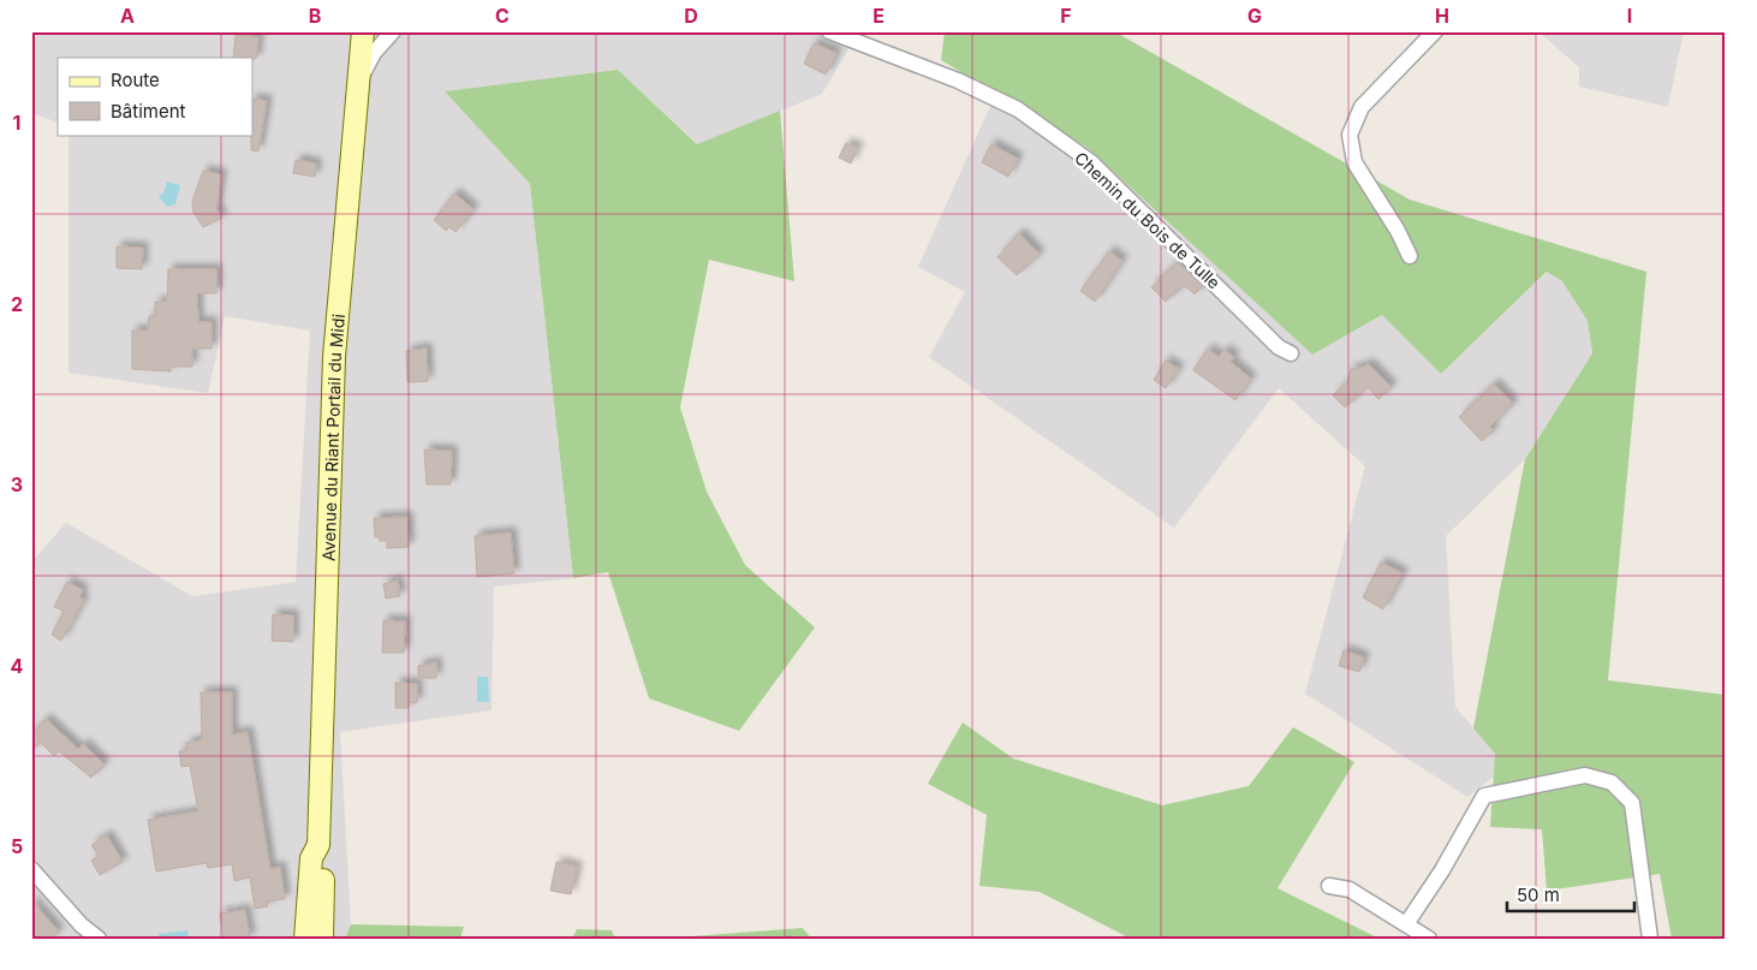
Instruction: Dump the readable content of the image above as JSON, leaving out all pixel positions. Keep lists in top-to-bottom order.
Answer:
{
  "streets": {
    "main road": ["Avenue du Riant Portail du Midi"],
    "street": ["Chemin du Bois de Tulle"]
  },
  "legend": ["Route", "Bâtiment"],
  "scale_bar": "50 m",
  "grid": {
    "columns": [
      "A",
      "B",
      "C",
      "D",
      "E",
      "F",
      "G",
      "H",
      "I"
    ],
    "rows": [
      "1",
      "2",
      "3",
      "4",
      "5"
    ]
  }
}
